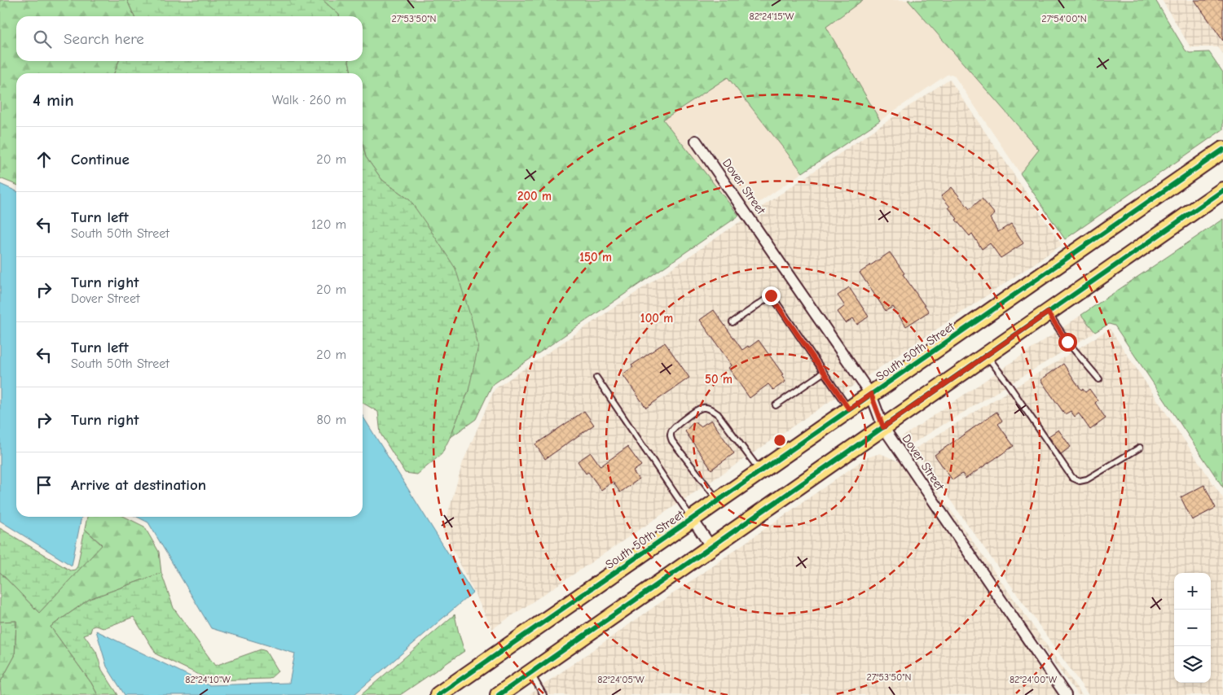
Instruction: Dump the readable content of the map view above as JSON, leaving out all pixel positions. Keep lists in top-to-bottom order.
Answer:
{
  "streets": {
    "main road": ["South 50th Street"],
    "street": ["Dover Street"]
  },
  "crossings": [
    ["Dover Street", "South 50th Street"]
  ],
  "page": {
    "search": "Search here",
    "heading": ["4 min", "Walk · 260 m"],
    "list": [
      ["Continue", "20 m"],
      ["Turn left", "South 50th Street", "120 m"],
      ["Turn right", "Dover Street", "20 m"],
      ["Turn left", "South 50th Street", "20 m"],
      ["Turn right", "80 m"],
      "Arrive at destination"
    ],
    "map_buttons": ["+", "−"]
  },
  "coordinates": [
    "82°24'15\"W",
    "27°53'50\"N",
    "27°54'00\"N",
    "82°24'10\"W",
    "82°24'05\"W",
    "82°24'00\"W"
  ],
  "rings": [
    "200 m",
    "150 m",
    "100 m",
    "50 m"
  ]
}
